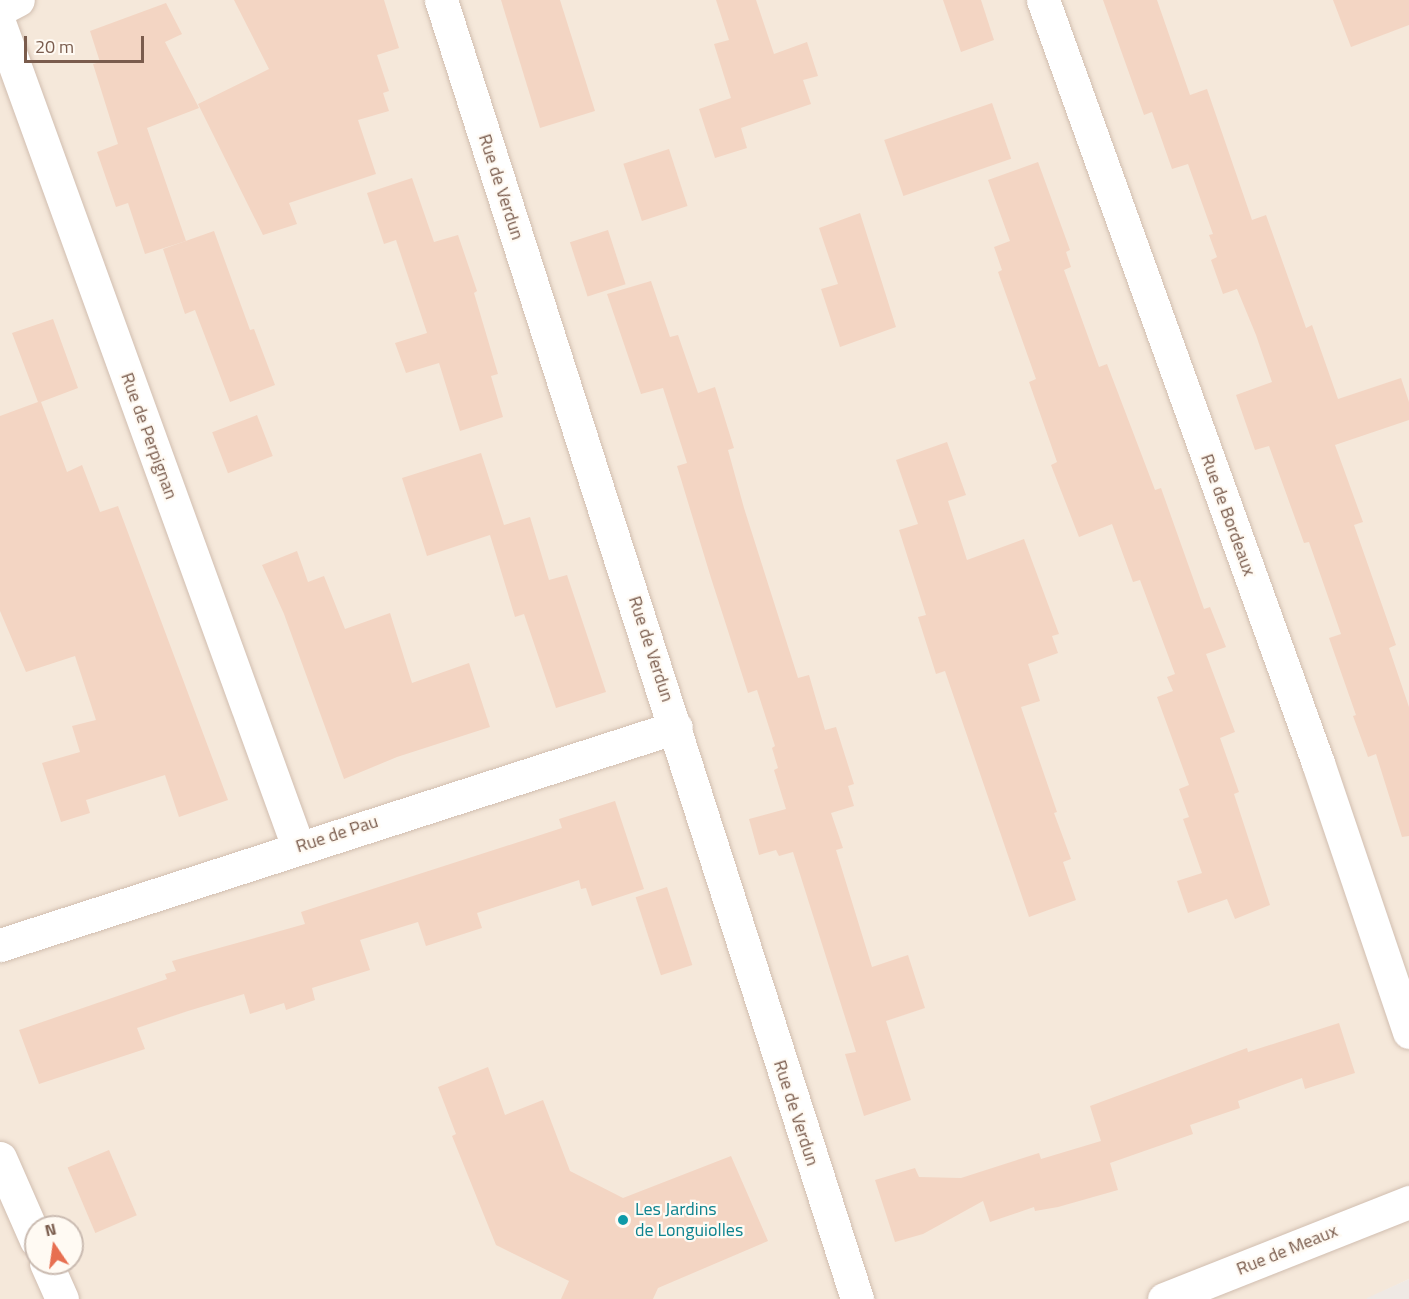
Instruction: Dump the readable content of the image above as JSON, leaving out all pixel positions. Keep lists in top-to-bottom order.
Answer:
{
  "streets": {
    "street": [
      "Rue de Verdun",
      "Rue de Perpignan",
      "Rue de Bordeaux",
      "Rue de Pau",
      "Rue de Meaux"
    ]
  },
  "crossings": [
    ["Rue de Verdun", "Rue de Pau"],
    ["Rue de Perpignan", "Rue de Pau"]
  ],
  "places": ["Les Jardins de Longuiolles"],
  "scale_bar": "20 m",
  "north": "top"
}
